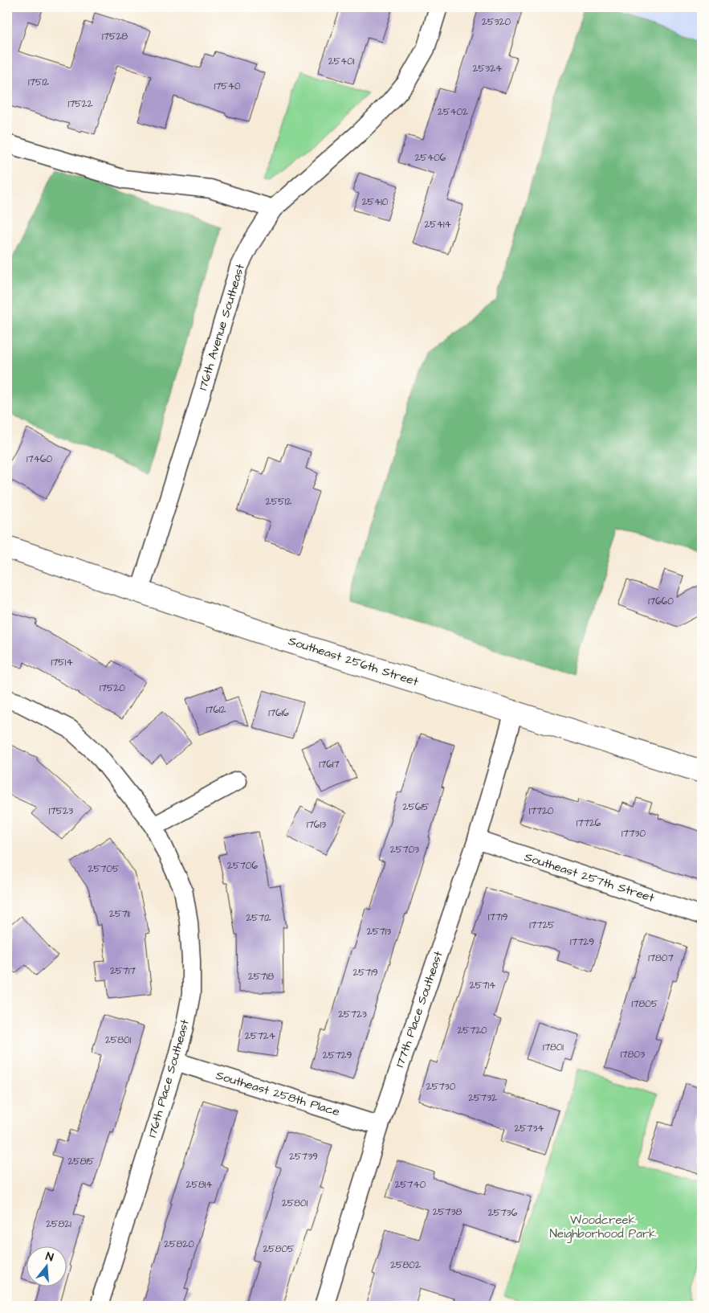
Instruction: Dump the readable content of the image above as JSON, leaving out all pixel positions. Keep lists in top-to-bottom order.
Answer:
{
  "streets": {
    "main road": ["Southeast 256th Street"],
    "street": [
      "176th Avenue Southeast",
      "Southeast 257th Street",
      "177th Place Southeast",
      "176th Place Southeast",
      "Southeast 258th Place"
    ]
  },
  "crossings": [
    ["176th Avenue Southeast", "Southeast 256th Street"],
    ["Southeast 256th Street", "177th Place Southeast"],
    ["Southeast 257th Street", "177th Place Southeast"],
    ["177th Place Southeast", "Southeast 258th Place"],
    ["176th Place Southeast", "Southeast 258th Place"]
  ],
  "parks": ["Woodcreek Neighborhood Park"],
  "house_numbers": [
    "25320",
    "17528",
    "25401",
    "25324",
    "17512",
    "17540",
    "17522",
    "25402",
    "25406",
    "25410",
    "25414",
    "17460",
    "25512",
    "17660",
    "17514",
    "17520",
    "17612",
    "17616",
    "17617",
    "25615",
    "17523",
    "17720",
    "17726",
    "17613",
    "17730",
    "25703",
    "25706",
    "25705",
    "25711",
    "17719",
    "25712",
    "17725",
    "25713",
    "17729",
    "17807",
    "25717",
    "25719",
    "25718",
    "25714",
    "17805",
    "25723",
    "25720",
    "25724",
    "25801",
    "17801",
    "17803",
    "25729",
    "25730",
    "25732",
    "25734",
    "25739",
    "25815",
    "25814",
    "25740",
    "25801",
    "25738",
    "25736",
    "25821",
    "25820",
    "25805",
    "25802"
  ],
  "north": "top"
}
